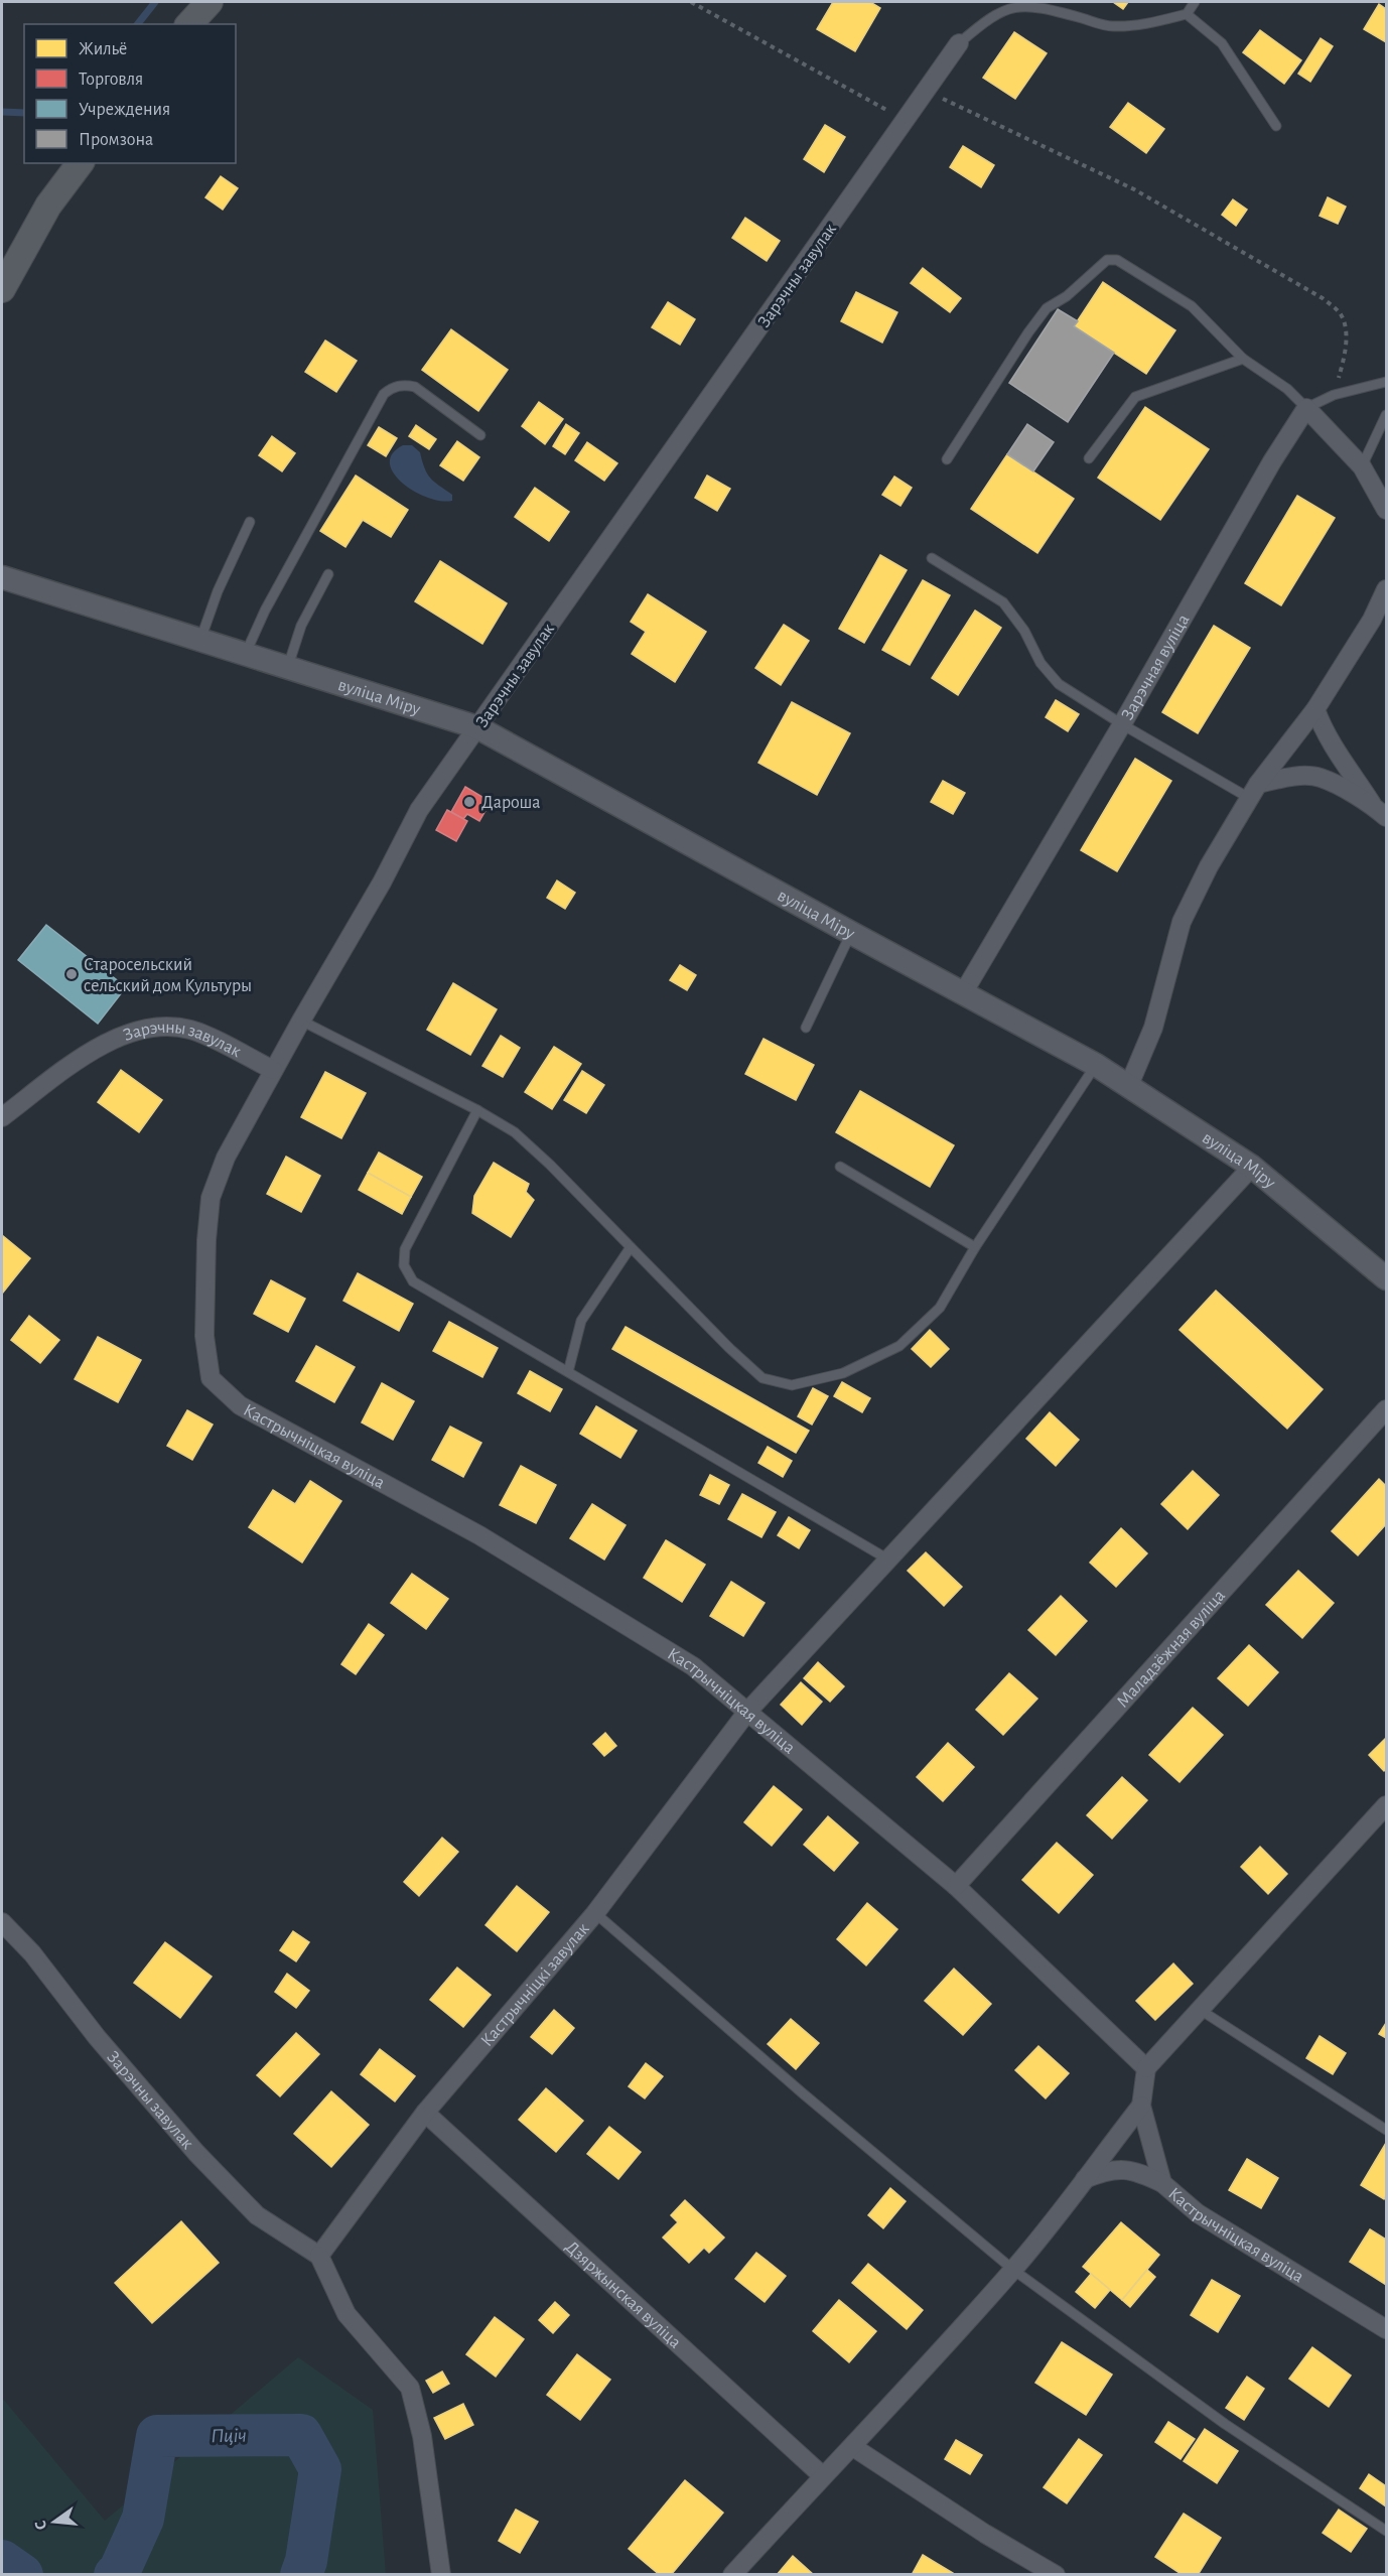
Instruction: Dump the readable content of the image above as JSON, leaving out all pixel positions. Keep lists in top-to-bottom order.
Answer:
{
  "streets": {
    "street": [
      "Зарэчны завулак",
      "Зарэчная вуліца",
      "вуліца Міру",
      "Кастрычніцкая вуліца",
      "Маладзёжная вуліца",
      "Кастрычніцкі завулак",
      "Дзяржынская вуліца"
    ]
  },
  "crossings": [
    ["Зарэчны завулак", "вуліца Міру"],
    ["Зарэчны завулак", "Кастрычніцкая вуліца"],
    ["Зарэчны завулак", "Кастрычніцкі завулак"],
    ["Зарэчная вуліца", "вуліца Міру"],
    ["вуліца Міру", "Кастрычніцкі завулак"],
    ["Кастрычніцкая вуліца", "Маладзёжная вуліца"],
    ["Кастрычніцкая вуліца", "Кастрычніцкі завулак"],
    ["Кастрычніцкі завулак", "Дзяржынская вуліца"]
  ],
  "water": ["Пціч"],
  "places": ["Дароша", "Старосельский сельский дом Культуры"],
  "legend": [
    "Жильё",
    "Торговля",
    "Учреждения",
    "Промзона"
  ],
  "north": "left"
}
